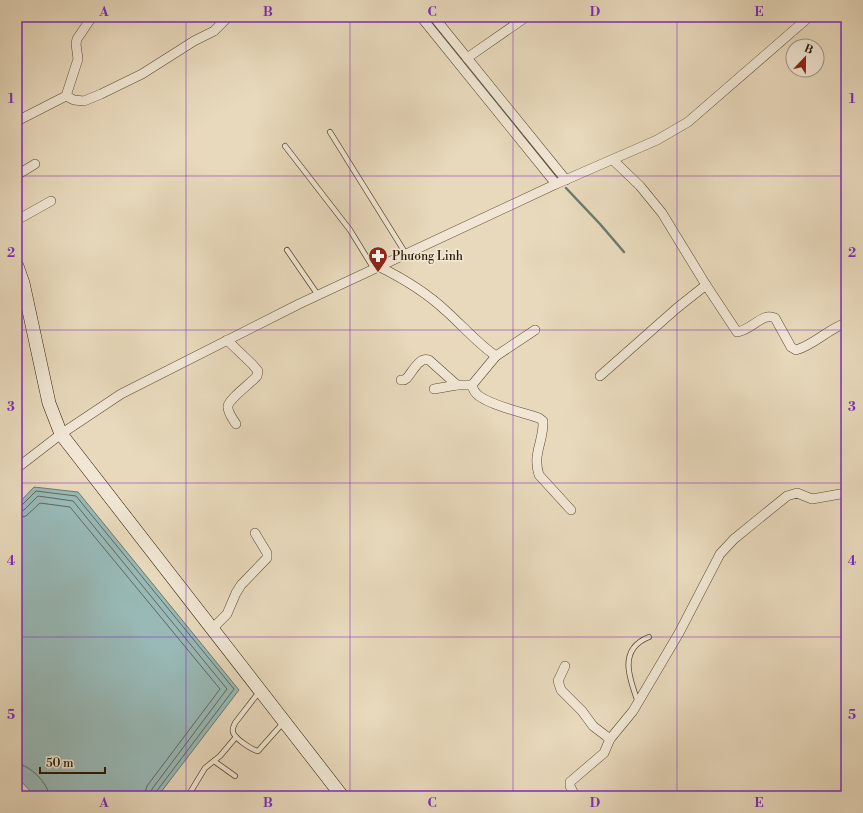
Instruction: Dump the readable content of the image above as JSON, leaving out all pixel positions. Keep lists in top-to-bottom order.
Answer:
{
  "places": {
    "pharmacy": ["Phương Linh"]
  },
  "scale_bar": "50 m",
  "north": "top",
  "grid": {
    "columns": [
      "A",
      "B",
      "C",
      "D",
      "E"
    ],
    "rows": [
      "1",
      "2",
      "3",
      "4",
      "5"
    ]
  }
}
